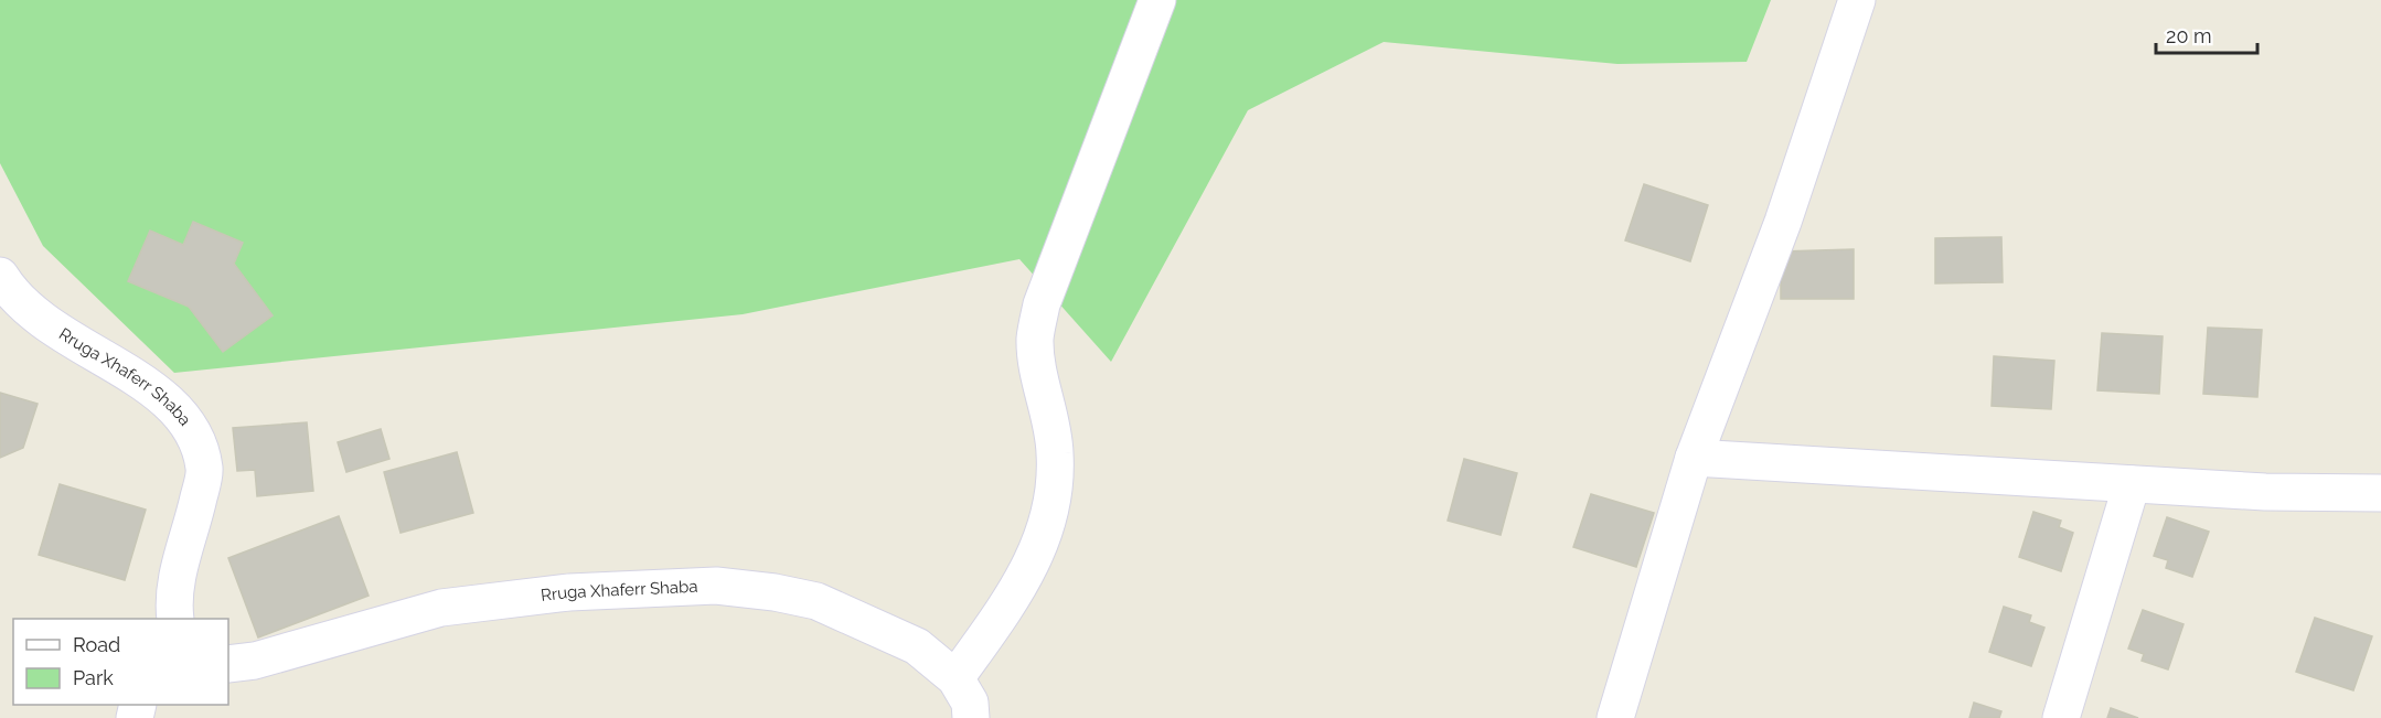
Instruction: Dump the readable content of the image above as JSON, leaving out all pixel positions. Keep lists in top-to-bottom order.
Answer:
{
  "streets": {
    "street": ["Rruga Xhaferr Shaba"]
  },
  "legend": ["Road", "Park"],
  "scale_bar": "20 m"
}
